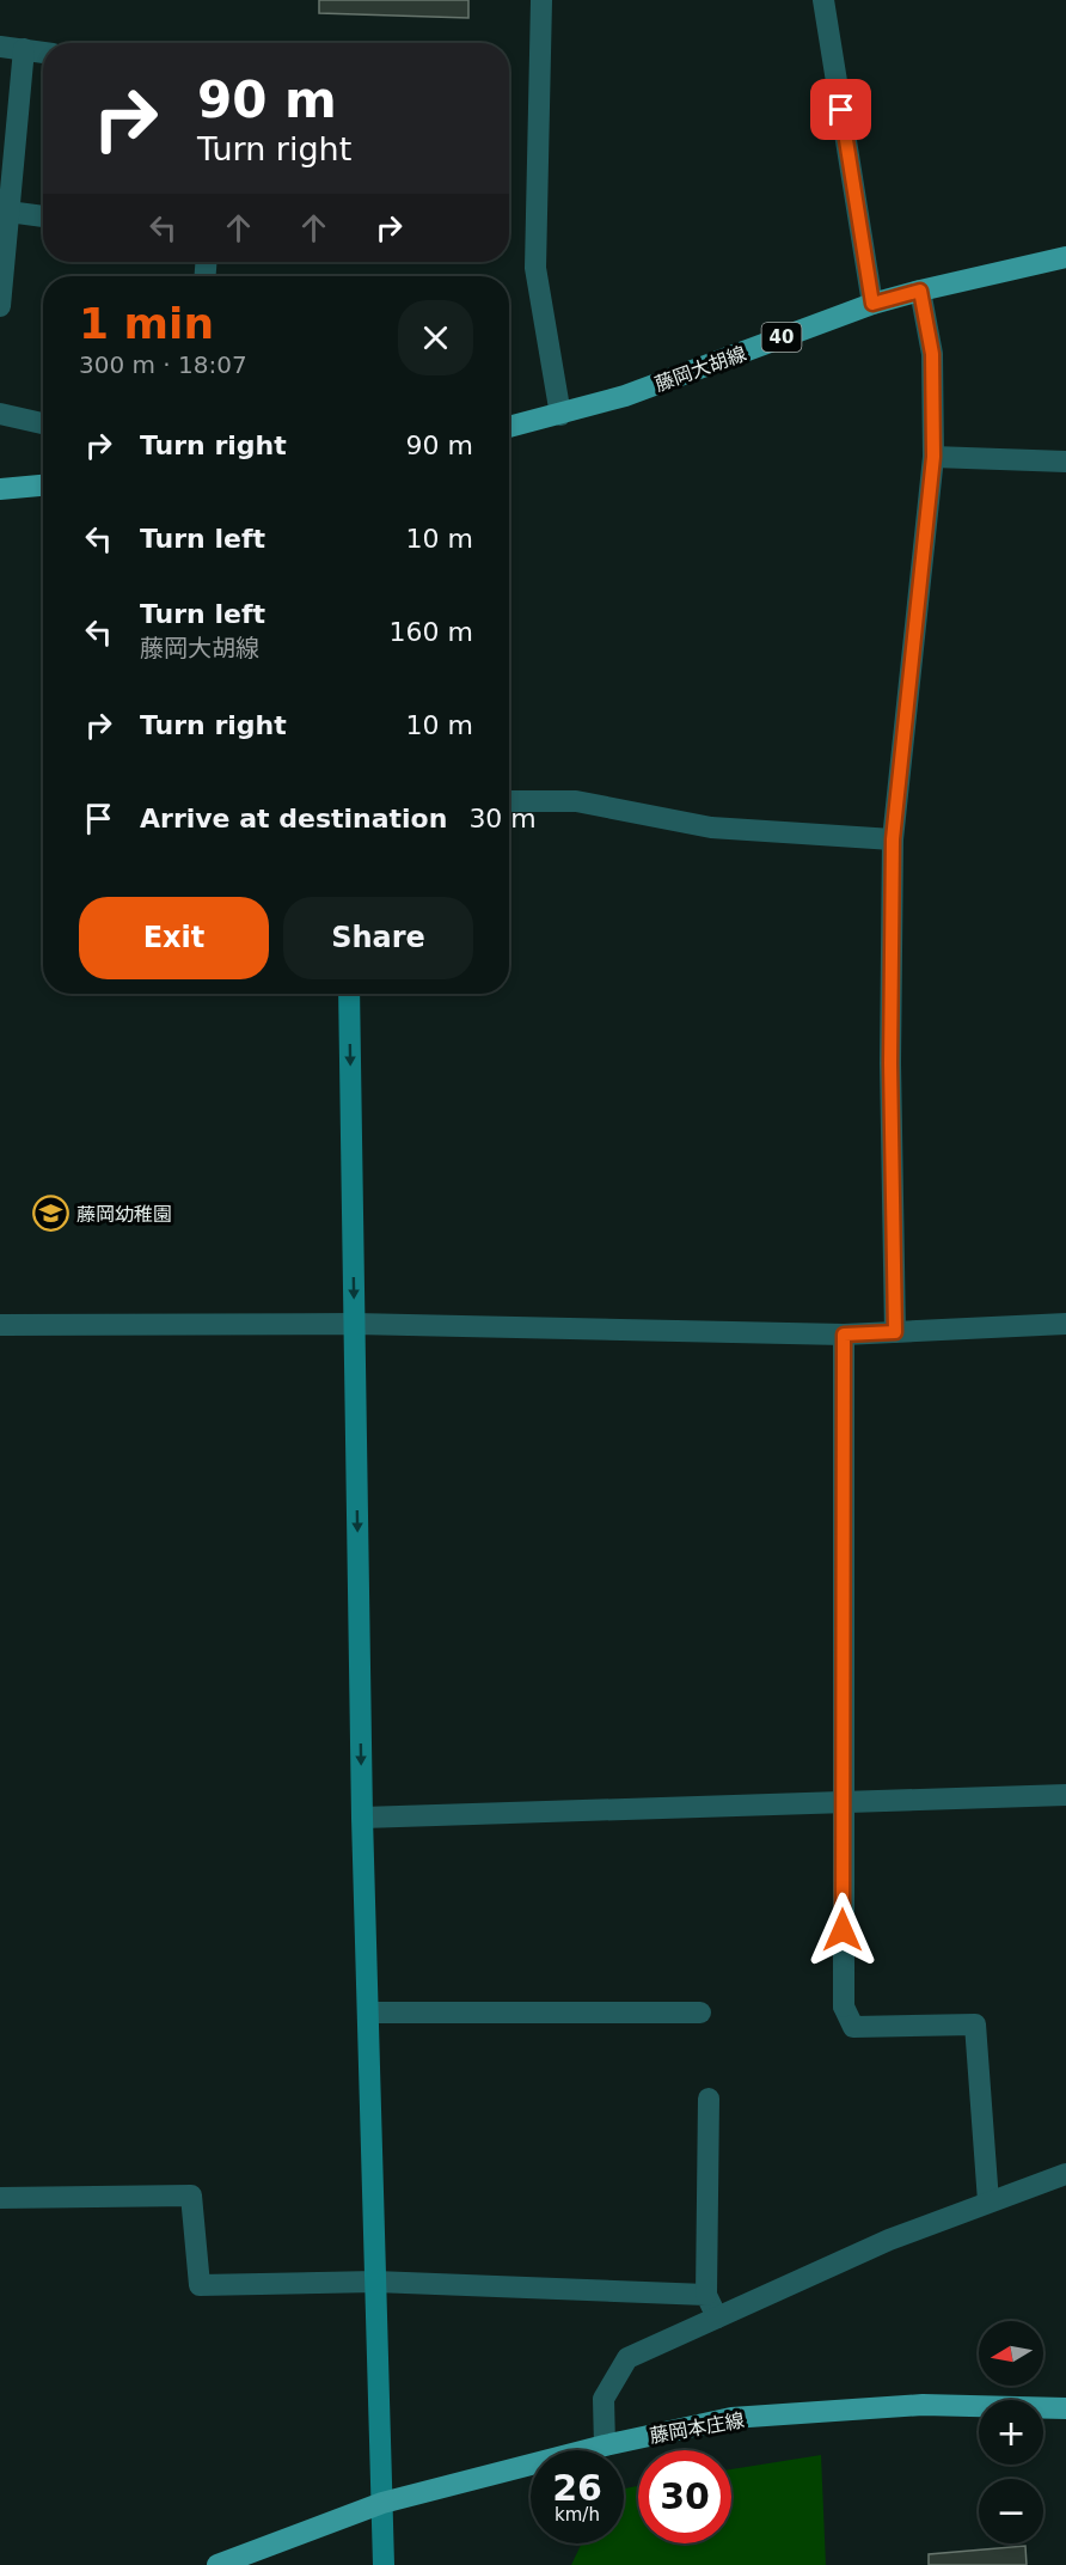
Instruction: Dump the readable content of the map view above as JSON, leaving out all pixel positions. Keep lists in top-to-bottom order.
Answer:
{
  "streets": {
    "main road": ["40", "藤岡大胡線", "藤岡本庄線"]
  },
  "places": {
    "school or university": ["藤岡幼稚園"]
  },
  "north": "left",
  "page": {
    "turn": ["90 m", "Turn right"],
    "heading": ["1 min", "300 m · 18:07"],
    "list": [
      {
        "name": "Turn right",
        "value": "90 m"
      },
      {
        "name": "Turn left",
        "value": "10 m"
      },
      {
        "name": "Turn left",
        "note": "藤岡大胡線",
        "value": "160 m"
      },
      {
        "name": "Turn right",
        "value": "10 m"
      },
      {
        "name": "Arrive at destination",
        "value": "30 m"
      }
    ],
    "buttons": ["Exit", "Share"],
    "map_buttons": ["+", "−"],
    "speed": "26 km/h",
    "limit": "30"
  }
}
